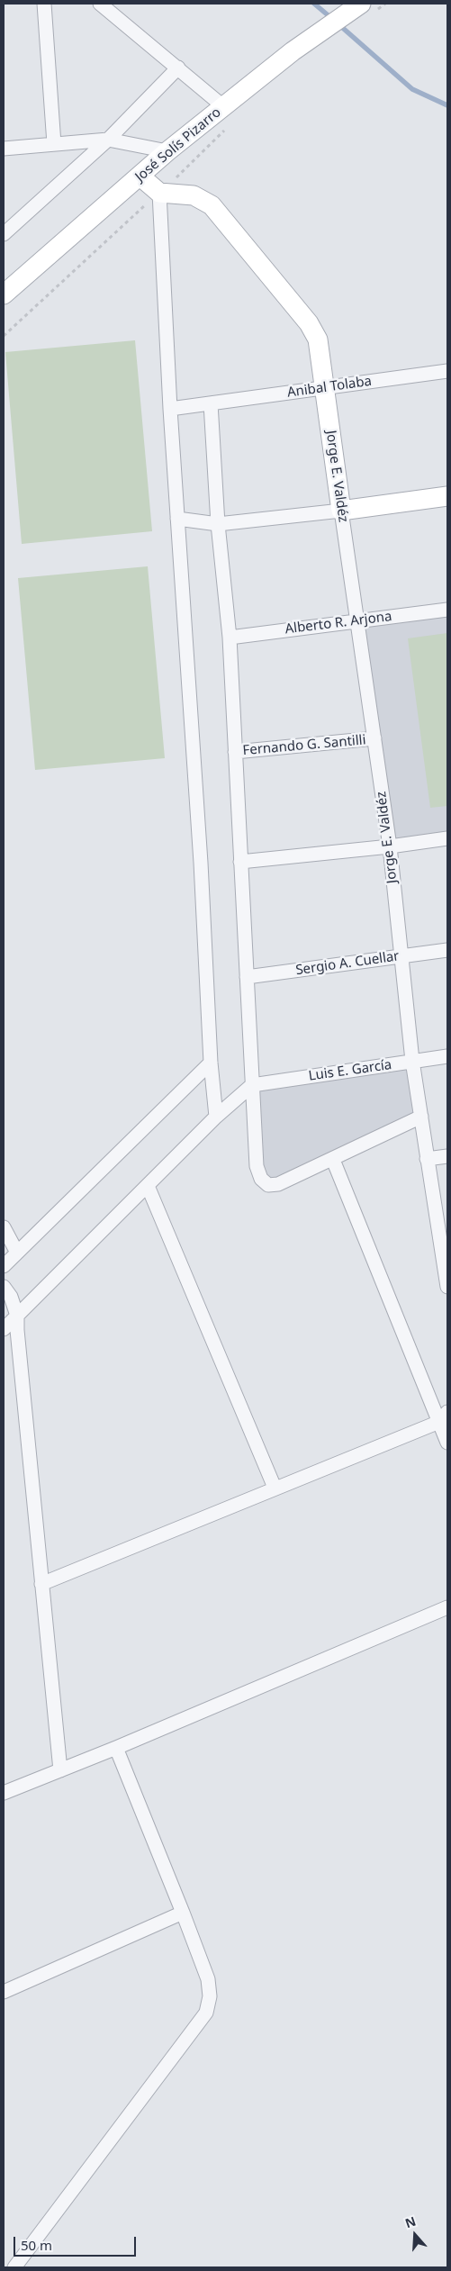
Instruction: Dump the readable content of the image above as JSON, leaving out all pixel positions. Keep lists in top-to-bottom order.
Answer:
{
  "streets": {
    "street": [
      "José Solís Pizarro",
      "Anibal Tolaba",
      "Jorge E. Valdéz",
      "Alberto R. Arjona",
      "Fernando G. Santilli",
      "Sergio A. Cuellar",
      "Luis E. García"
    ]
  },
  "crossings": [
    ["Anibal Tolaba", "Jorge E. Valdéz"],
    ["Jorge E. Valdéz", "Alberto R. Arjona"],
    ["Jorge E. Valdéz", "Fernando G. Santilli"],
    ["Jorge E. Valdéz", "Sergio A. Cuellar"],
    ["Jorge E. Valdéz", "Luis E. García"]
  ],
  "scale_bar": "50 m",
  "north": "top"
}
